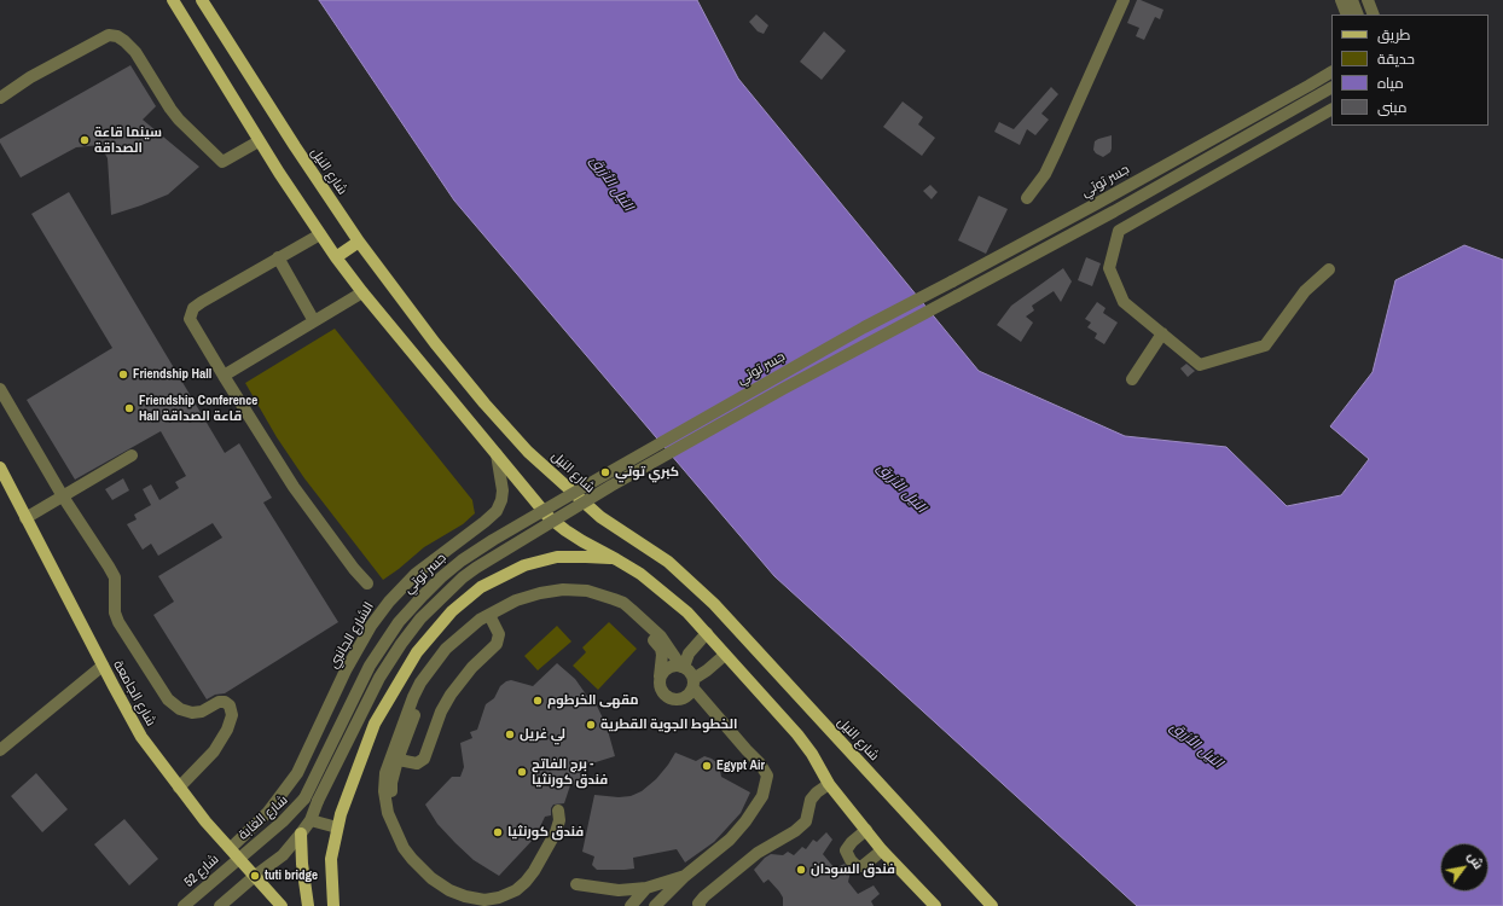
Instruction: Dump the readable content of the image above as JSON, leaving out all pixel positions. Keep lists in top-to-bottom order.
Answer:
{
  "streets": {
    "main road": ["شارع النيل", "شارع الجامعة"],
    "street": [
      "جسر توتي",
      "الشارع الجانبي",
      "شارع الغابة",
      "شارع 52"
    ]
  },
  "crossings": [
    ["جسر توتي", "شارع الغابة"],
    ["الشارع الجانبي", "شارع الجامعة"],
    ["الشارع الجانبي", "شارع الغابة"],
    ["الشارع الجانبي", "شارع 52"],
    ["شارع الجامعة", "شارع الغابة"],
    ["شارع الجامعة", "شارع 52"],
    ["شارع الغابة", "شارع 52"]
  ],
  "water": ["النيل الأزرق"],
  "places": [
    "سينما قاعة الصداقة",
    "Friendship Hall",
    "Friendship Conference Hall قاعة الصداقة",
    "كبري توتي",
    "مقهى الخرطوم",
    "الخطوط الجوية القطرية",
    "لي غريل",
    "Egypt Air",
    "برج الفاتح - فندق كورنثيا",
    "فندق كورنثيا",
    "فندق السودان",
    "tuti bridge"
  ],
  "legend": [
    "طريق",
    "حديقة",
    "مياه",
    "مبنى"
  ],
  "north": "top right"
}
